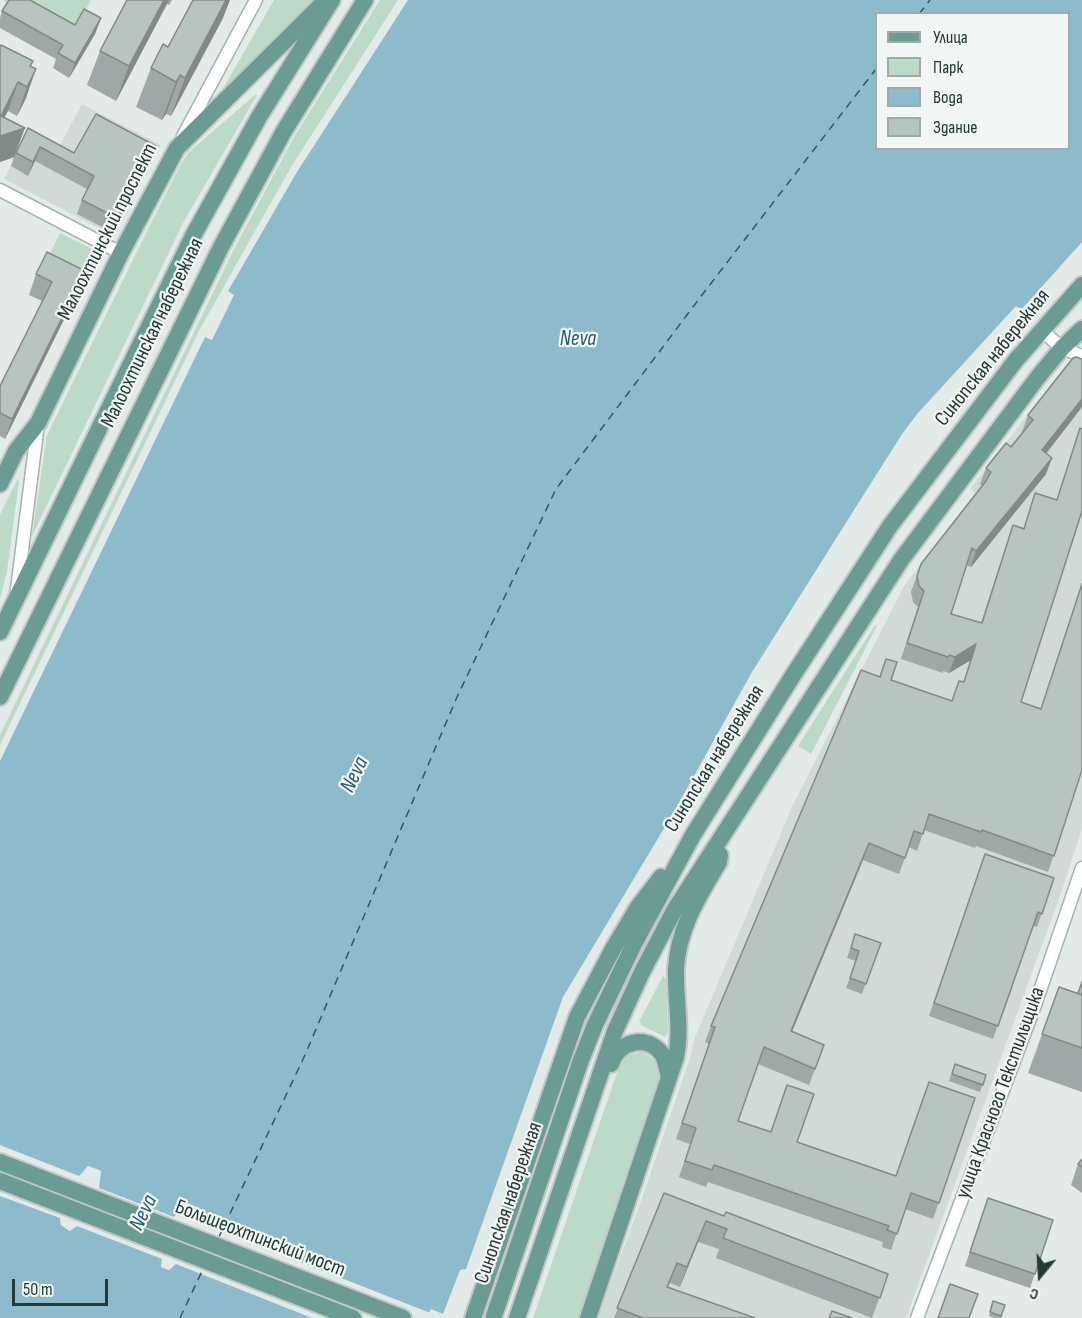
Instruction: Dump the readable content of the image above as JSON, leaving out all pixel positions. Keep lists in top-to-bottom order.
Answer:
{
  "streets": {
    "main road": [
      "Малоохтинский проспект",
      "Малоохтинская набережная",
      "Синопская набережная",
      "Большеохтинский мост"
    ],
    "street": ["улица Красного Текстильщика"]
  },
  "water": ["Neva"],
  "legend": [
    "Улица",
    "Парк",
    "Вода",
    "Здание"
  ],
  "scale_bar": "50 m",
  "north": "bottom"
}
